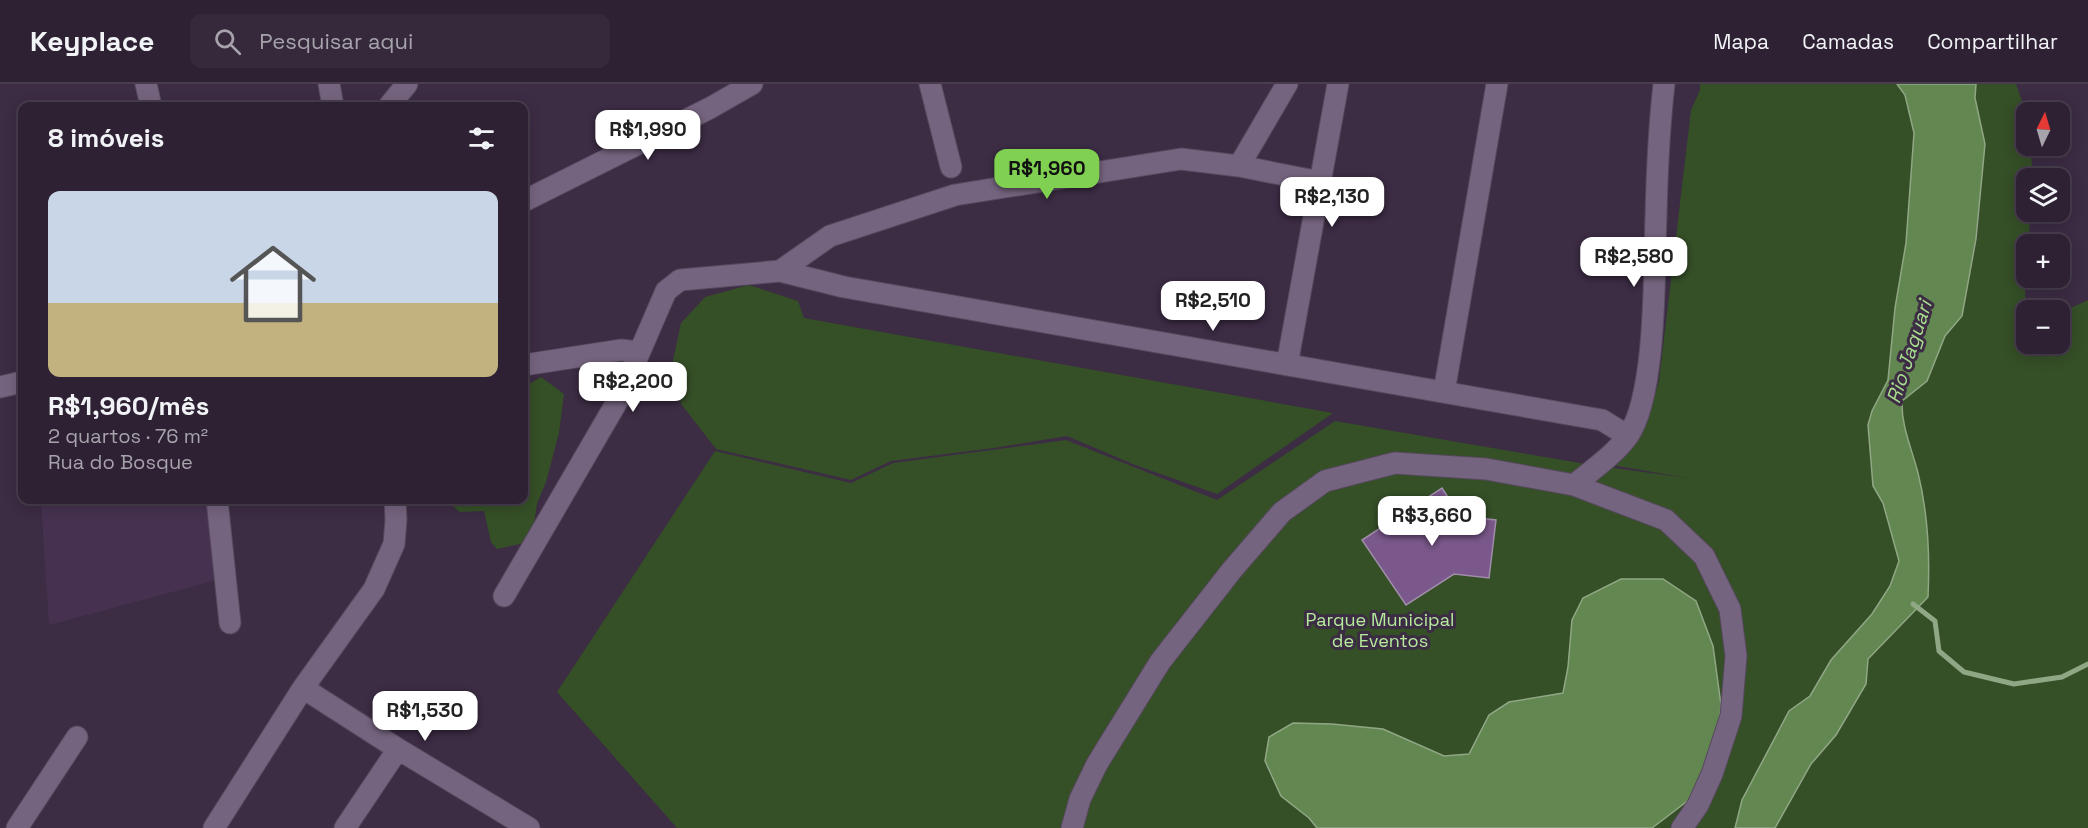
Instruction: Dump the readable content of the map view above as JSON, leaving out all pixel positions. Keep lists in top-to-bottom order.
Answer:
{
  "water": ["Rio Jaguari"],
  "parks": ["Parque Municipal de Eventos"],
  "north": "top",
  "page": {
    "header": "Keyplace",
    "search": "Pesquisar aqui",
    "nav": ["Mapa", "Camadas", "Compartilhar"],
    "map_buttons": ["+", "−"],
    "heading": "8 imóveis",
    "price": [
      "R$1,990",
      "R$1,960",
      "R$2,130",
      "R$2,580",
      "R$2,510",
      "R$2,200",
      "R$3,660",
      "R$1,530"
    ],
    "list": [
      {
        "name": "R$1,960/mês",
        "note": "2 quartos · 76 m² · Rua do Bosque"
      }
    ]
  }
}
